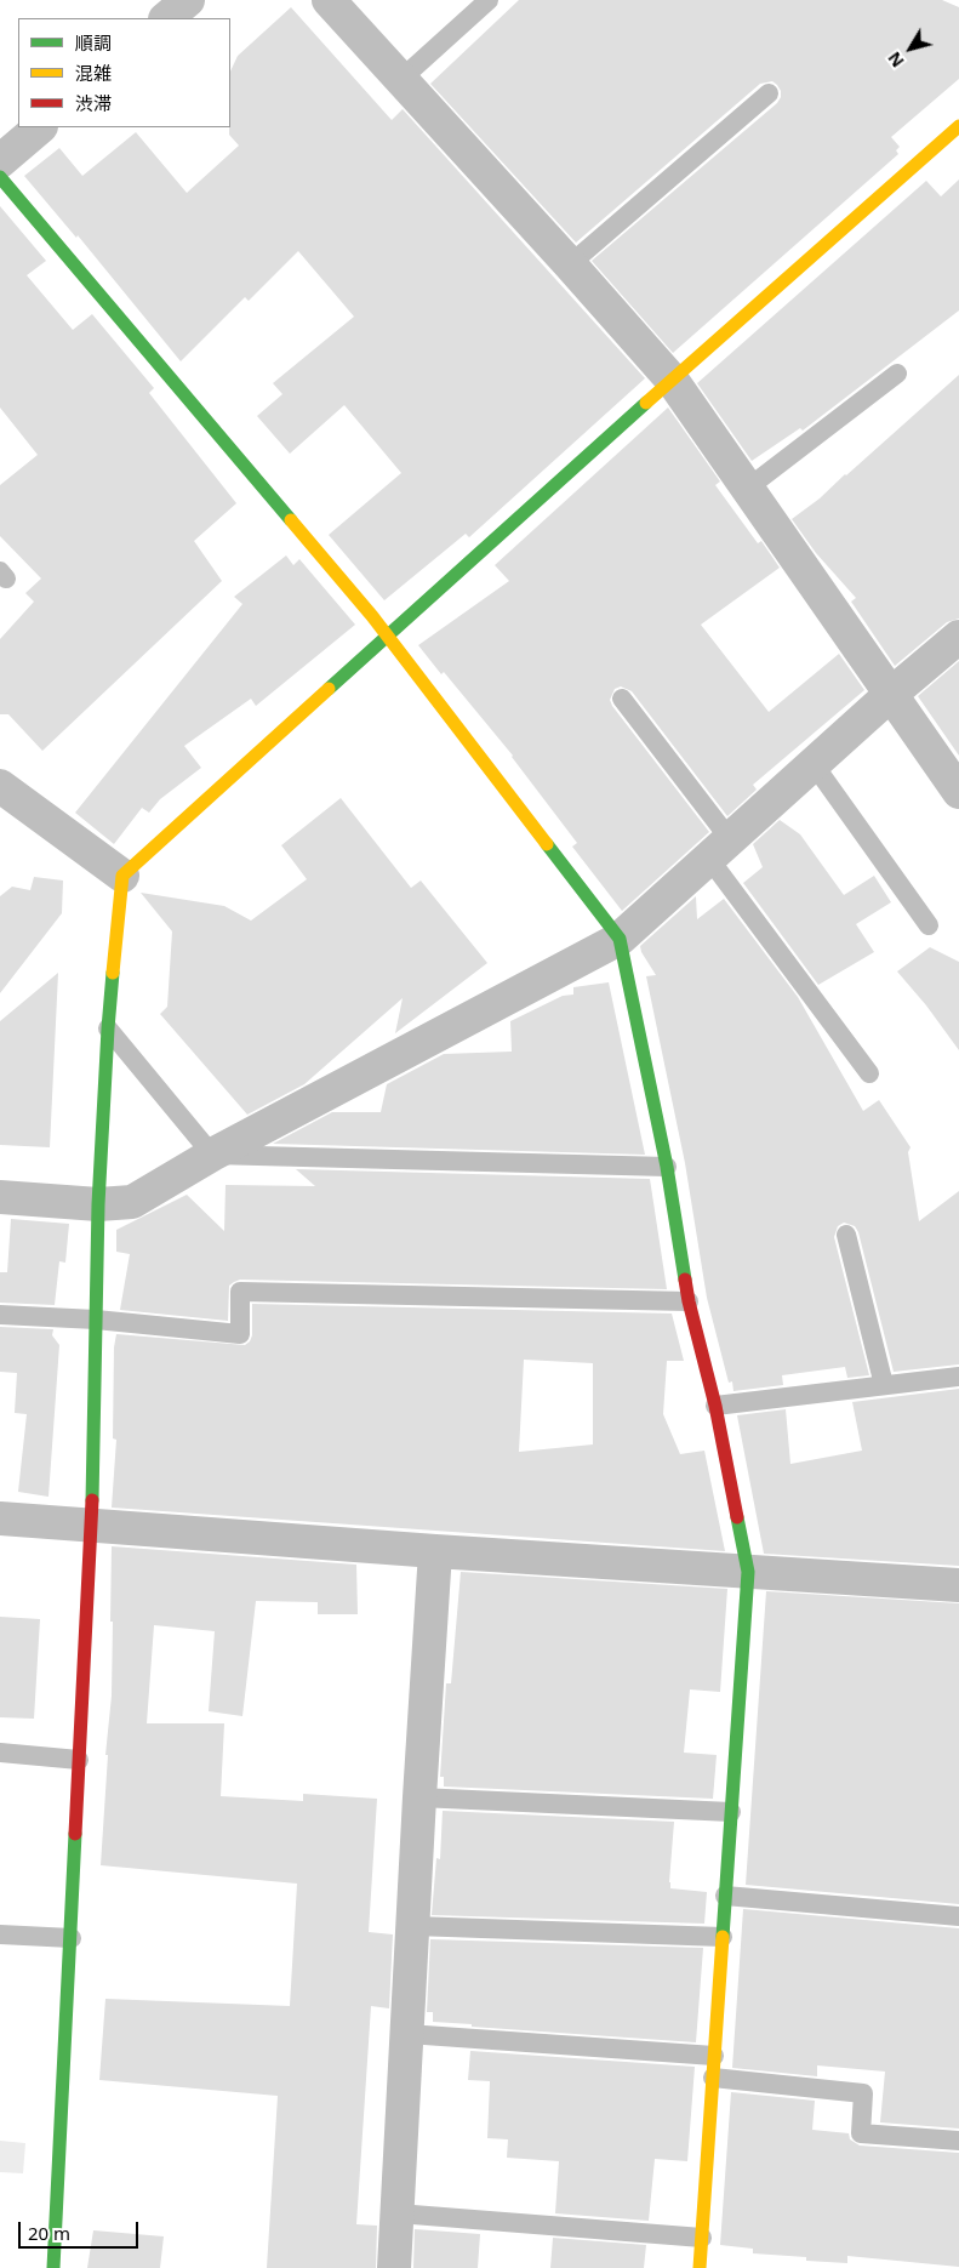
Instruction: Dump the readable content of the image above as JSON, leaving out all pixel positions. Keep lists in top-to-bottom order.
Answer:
{
  "legend": ["順調", "混雑", "渋滞"],
  "scale_bar": "20 m",
  "north": "bottom left"
}
